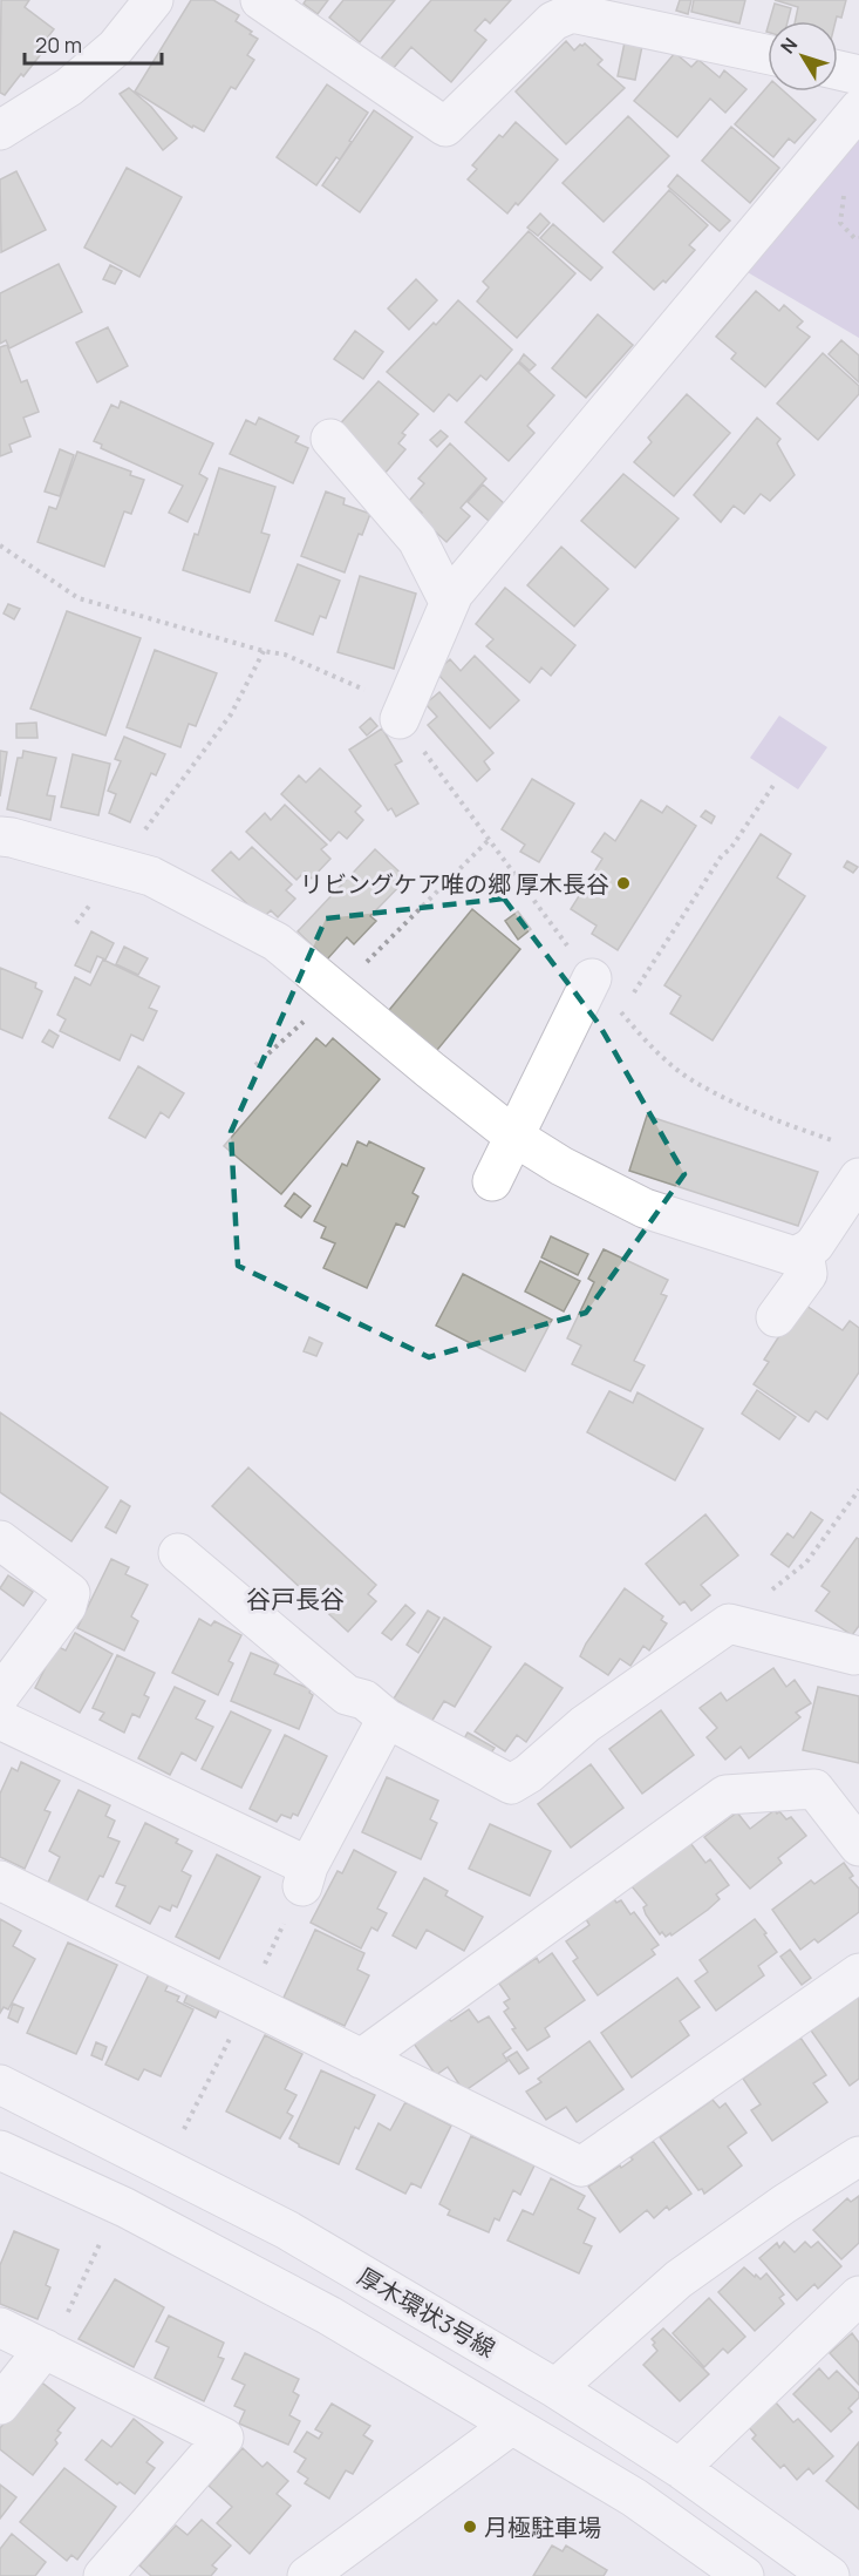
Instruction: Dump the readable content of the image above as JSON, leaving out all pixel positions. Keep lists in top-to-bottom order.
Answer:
{
  "streets": {
    "street": ["厚木環状3号線"]
  },
  "districts": ["谷戸長谷"],
  "places": ["リビングケア唯の郷 厚木長谷", "月極駐車場"],
  "scale_bar": "20 m",
  "north": "top left"
}
